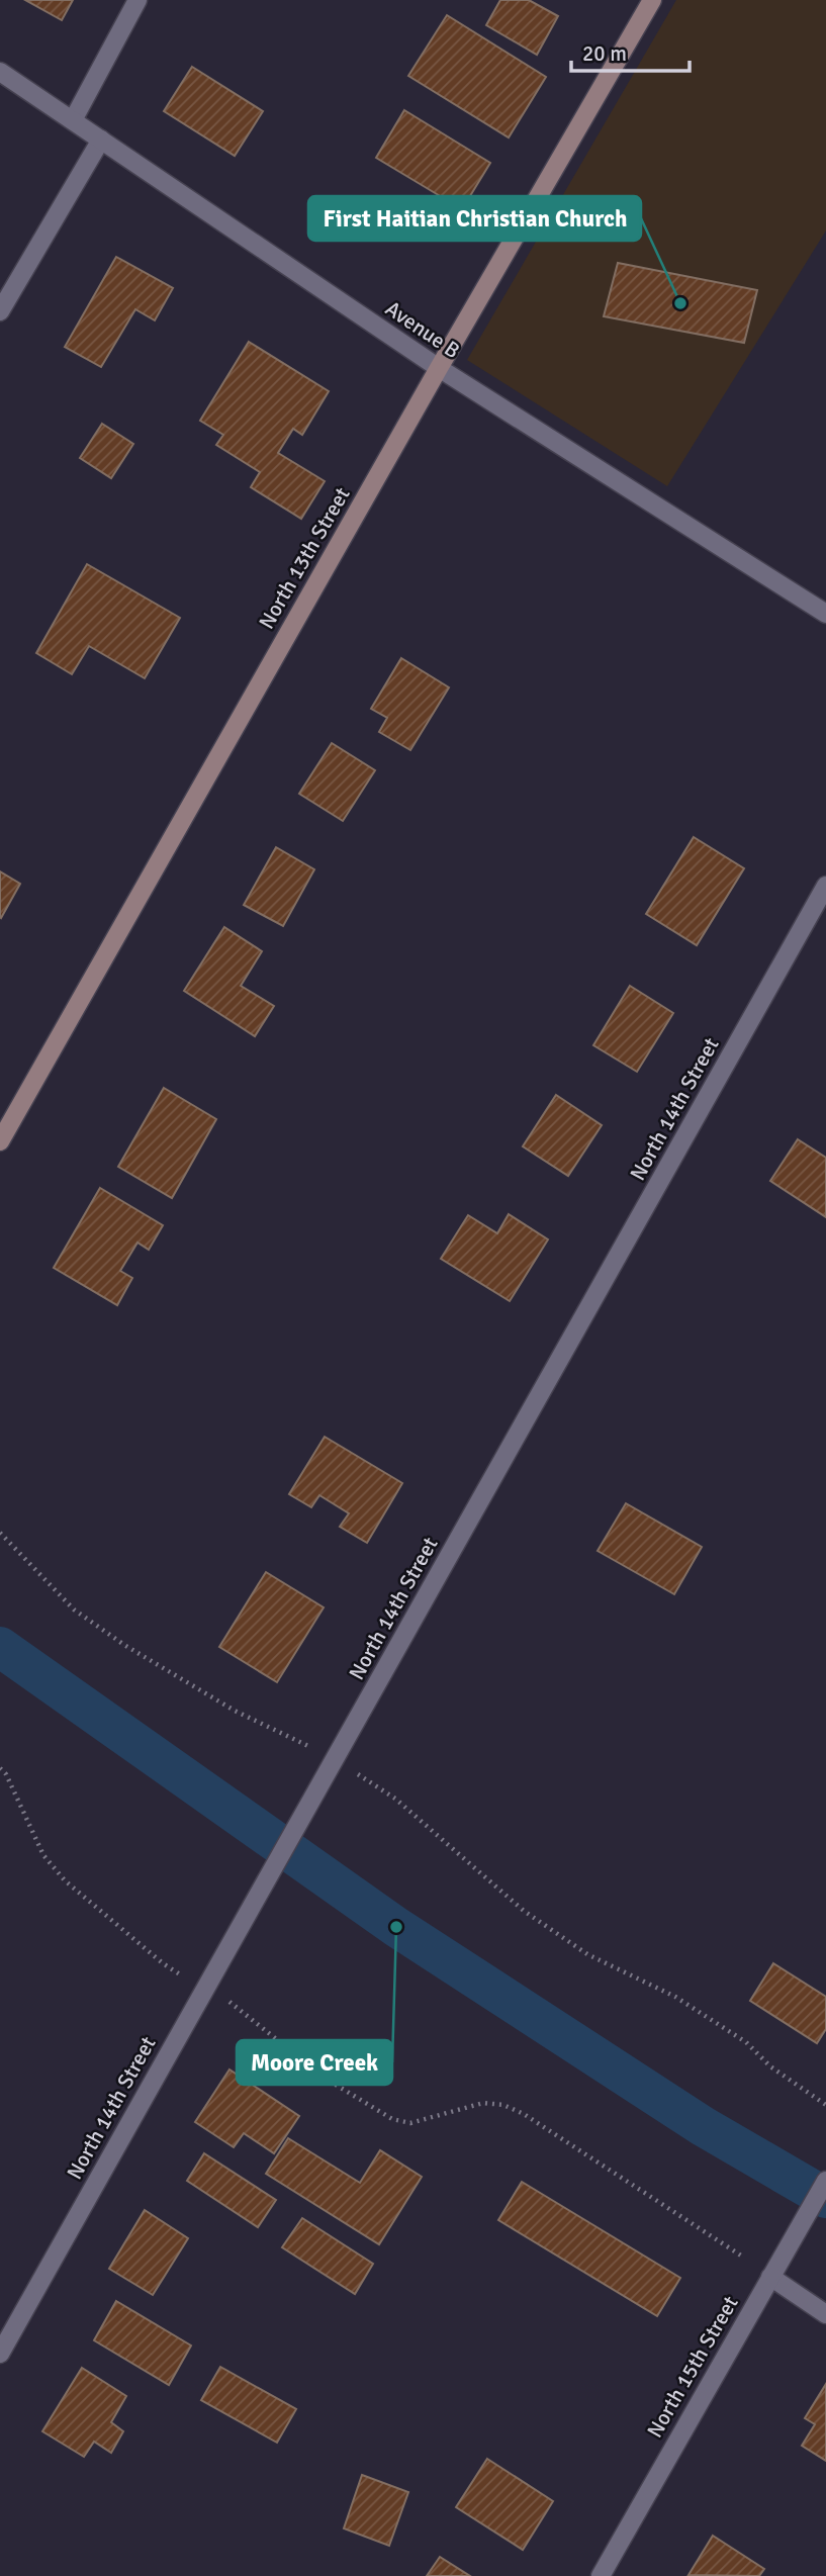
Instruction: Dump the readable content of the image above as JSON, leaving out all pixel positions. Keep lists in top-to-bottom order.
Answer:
{
  "streets": {
    "street": [
      "Avenue B",
      "North 13th Street",
      "North 14th Street",
      "North 15th Street"
    ]
  },
  "crossings": [
    ["Avenue B", "North 13th Street"]
  ],
  "places": ["First Haitian Christian Church", "Moore Creek"],
  "scale_bar": "20 m"
}
